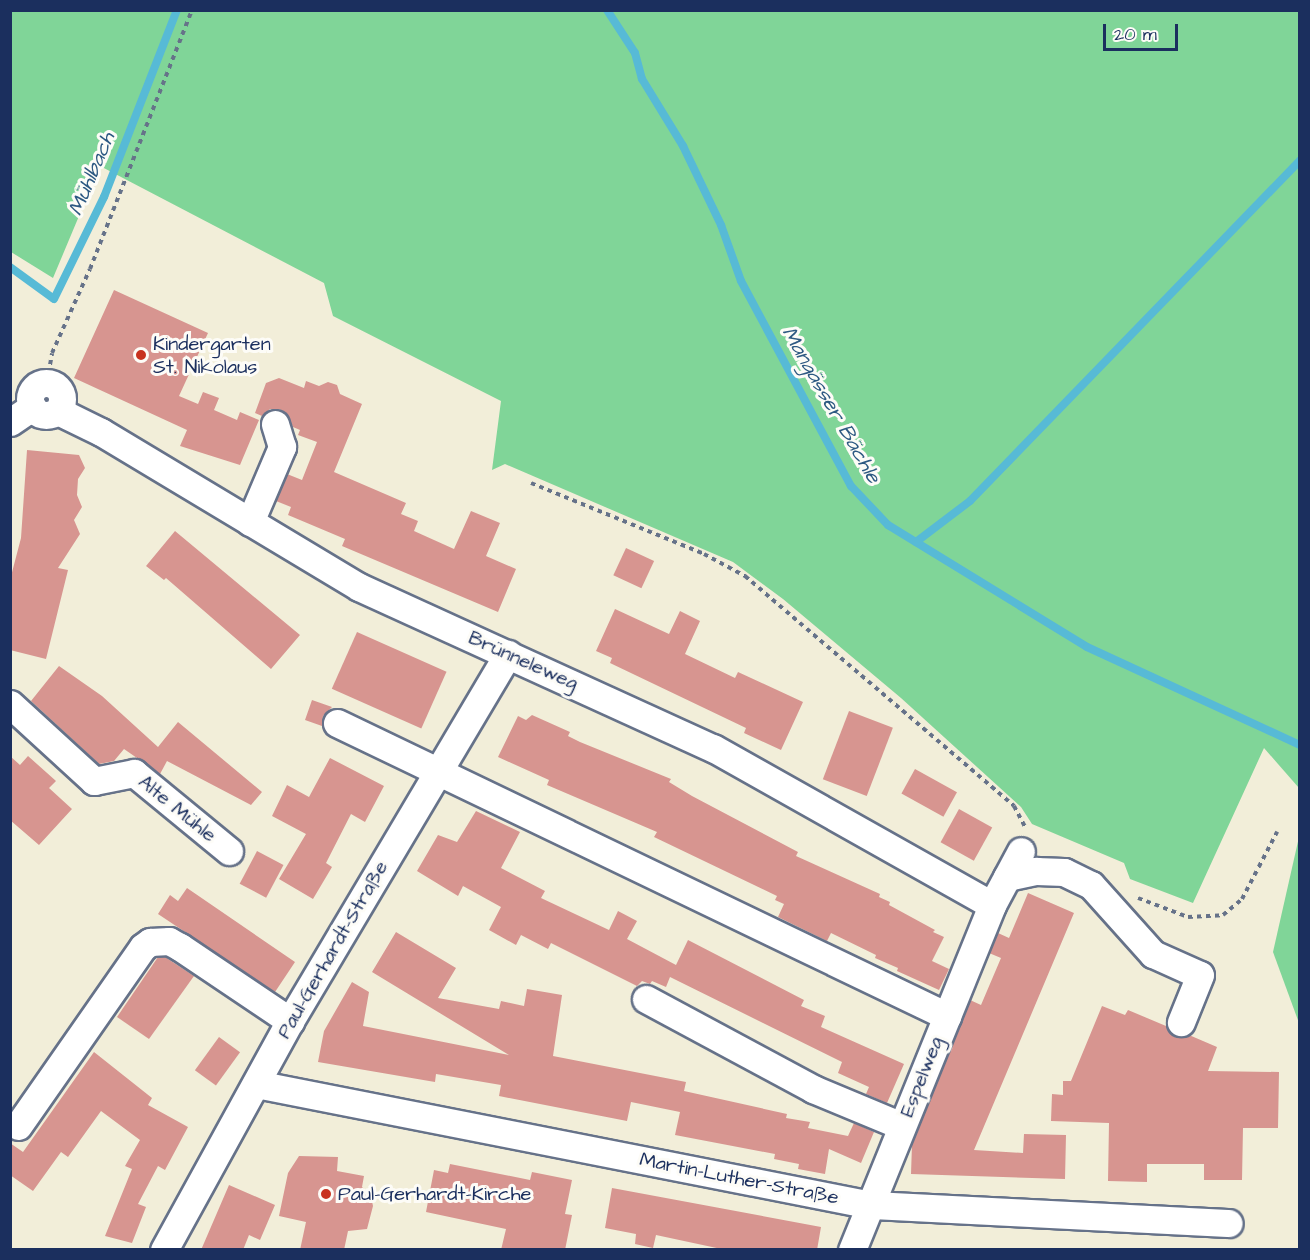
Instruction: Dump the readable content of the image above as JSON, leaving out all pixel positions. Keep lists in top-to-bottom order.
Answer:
{
  "streets": {
    "street": [
      "Brünneleweg",
      "Alte Mühle",
      "Paul-Gerhardt-Straße",
      "Espelweg",
      "Martin-Luther-Straße"
    ]
  },
  "crossings": [
    ["Brünneleweg", "Paul-Gerhardt-Straße"],
    ["Brünneleweg", "Espelweg"],
    ["Paul-Gerhardt-Straße", "Martin-Luther-Straße"],
    ["Espelweg", "Martin-Luther-Straße"]
  ],
  "water": ["Mühlbach", "Mangässer Bächle"],
  "places": ["Kindergarten St. Nikolaus", "Paul-Gerhardt-Kirche"],
  "scale_bar": "20 m"
}
